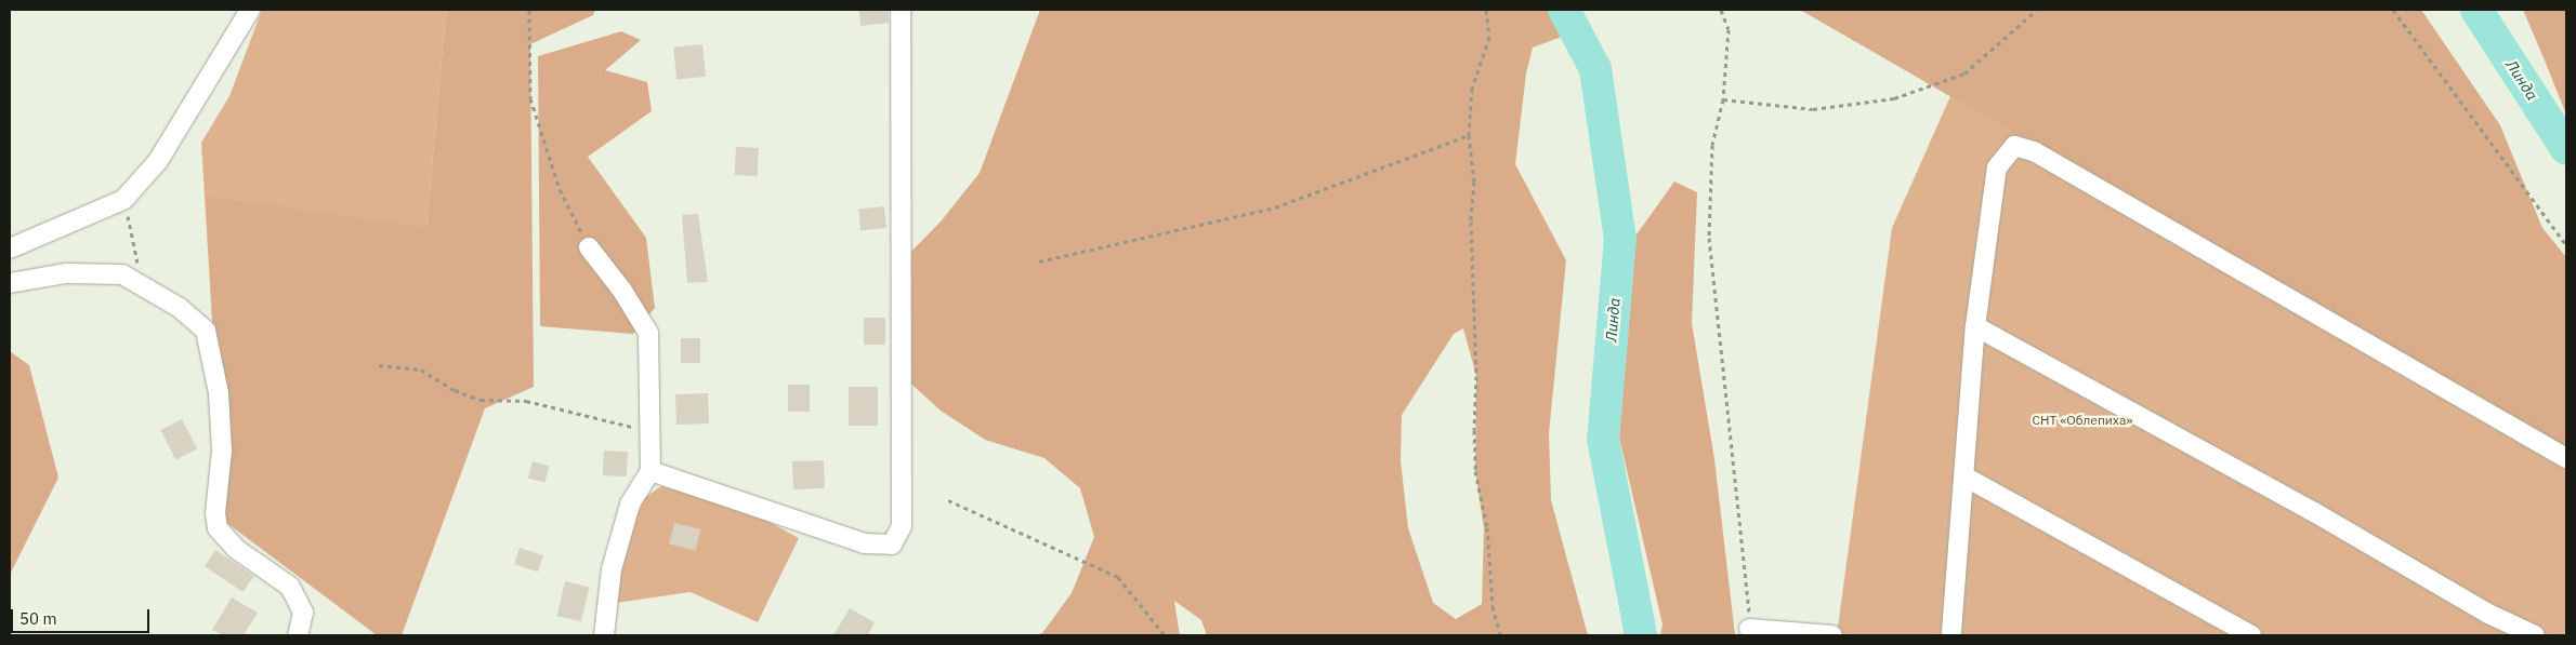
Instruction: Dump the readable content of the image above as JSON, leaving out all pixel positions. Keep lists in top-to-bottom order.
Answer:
{
  "water": ["Линда"],
  "parks": ["СНТ «Облепиха»"],
  "scale_bar": "50 m"
}
